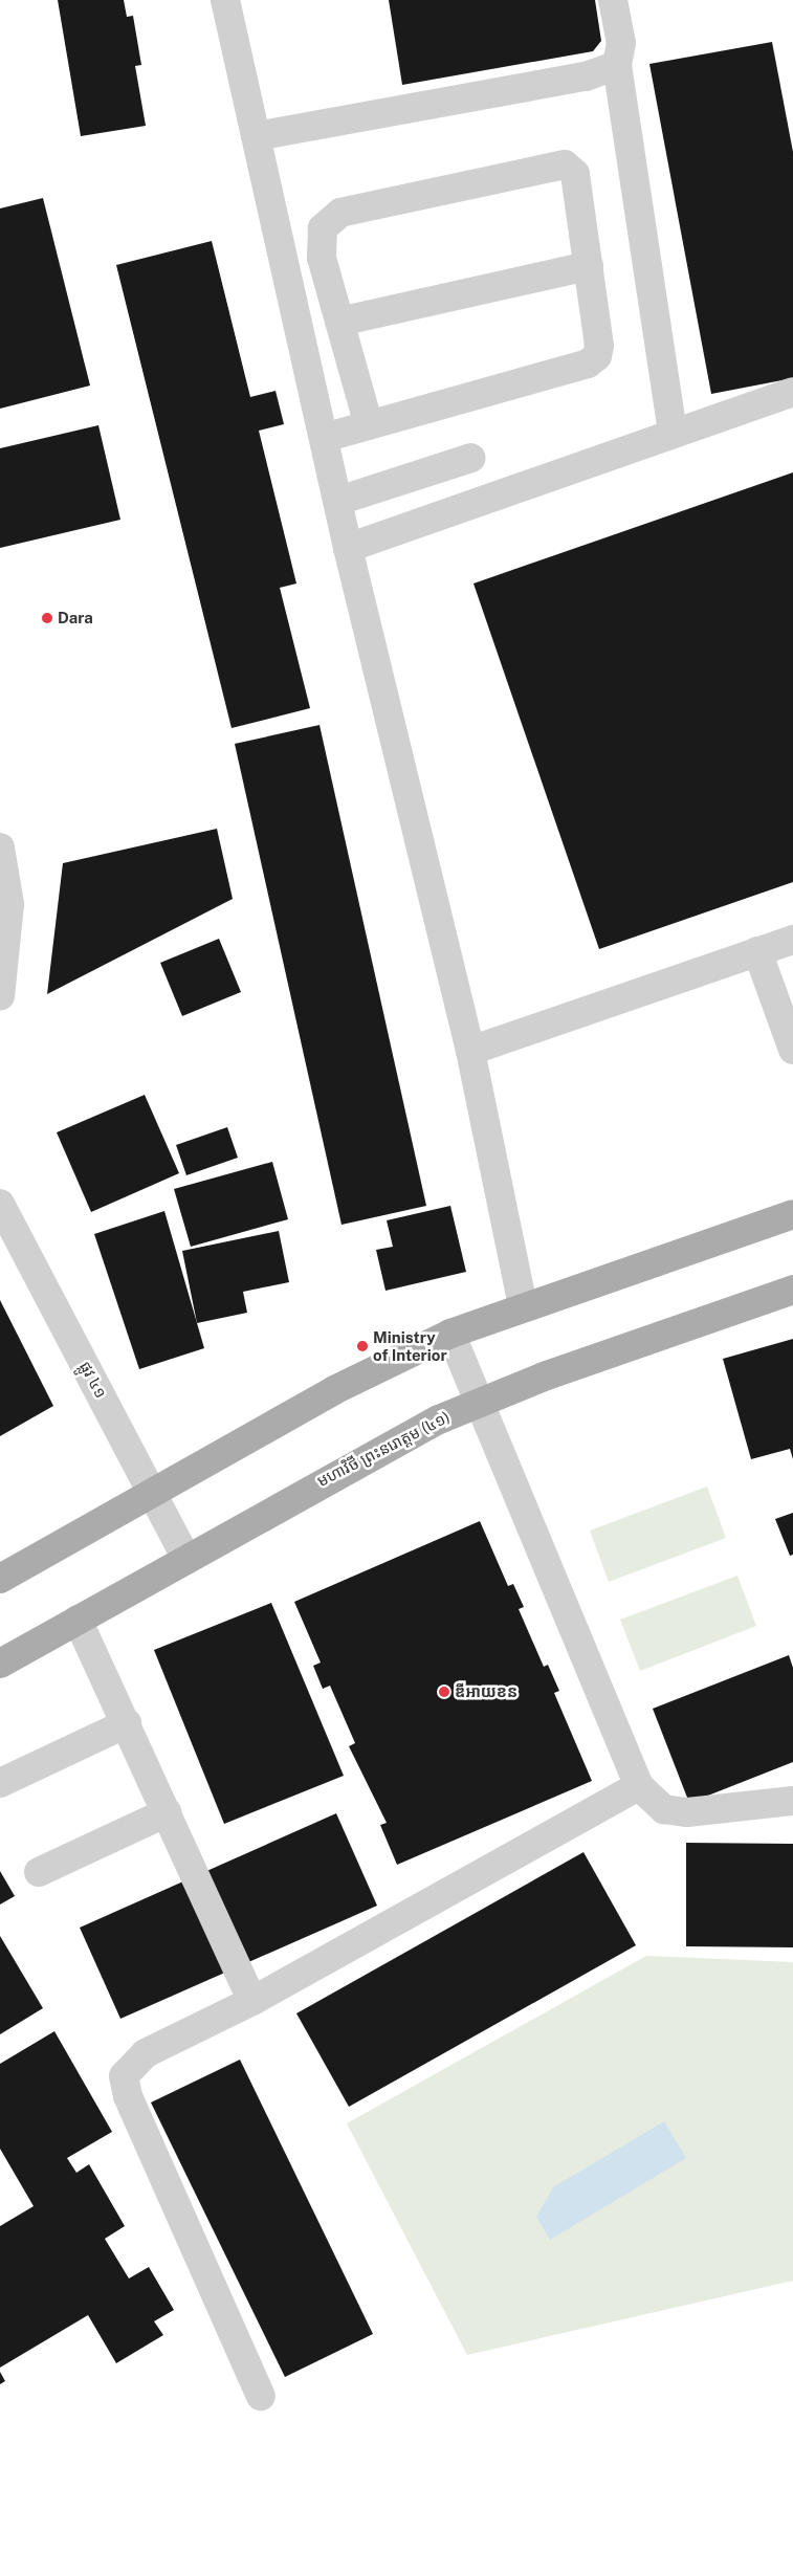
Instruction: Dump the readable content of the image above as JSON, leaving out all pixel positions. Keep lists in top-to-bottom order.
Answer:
{
  "streets": {
    "main road": ["មហាវិថី ព្រះនរោត្តម (៤១)"],
    "street": ["ផ្លូវ ៤១"]
  },
  "crossings": [
    ["ផ្លូវ ៤១", "មហាវិថី ព្រះនរោត្តម (៤១)"]
  ],
  "places": ["Dara", "Ministry of Interior", "ឌីអាយខន"]
}
